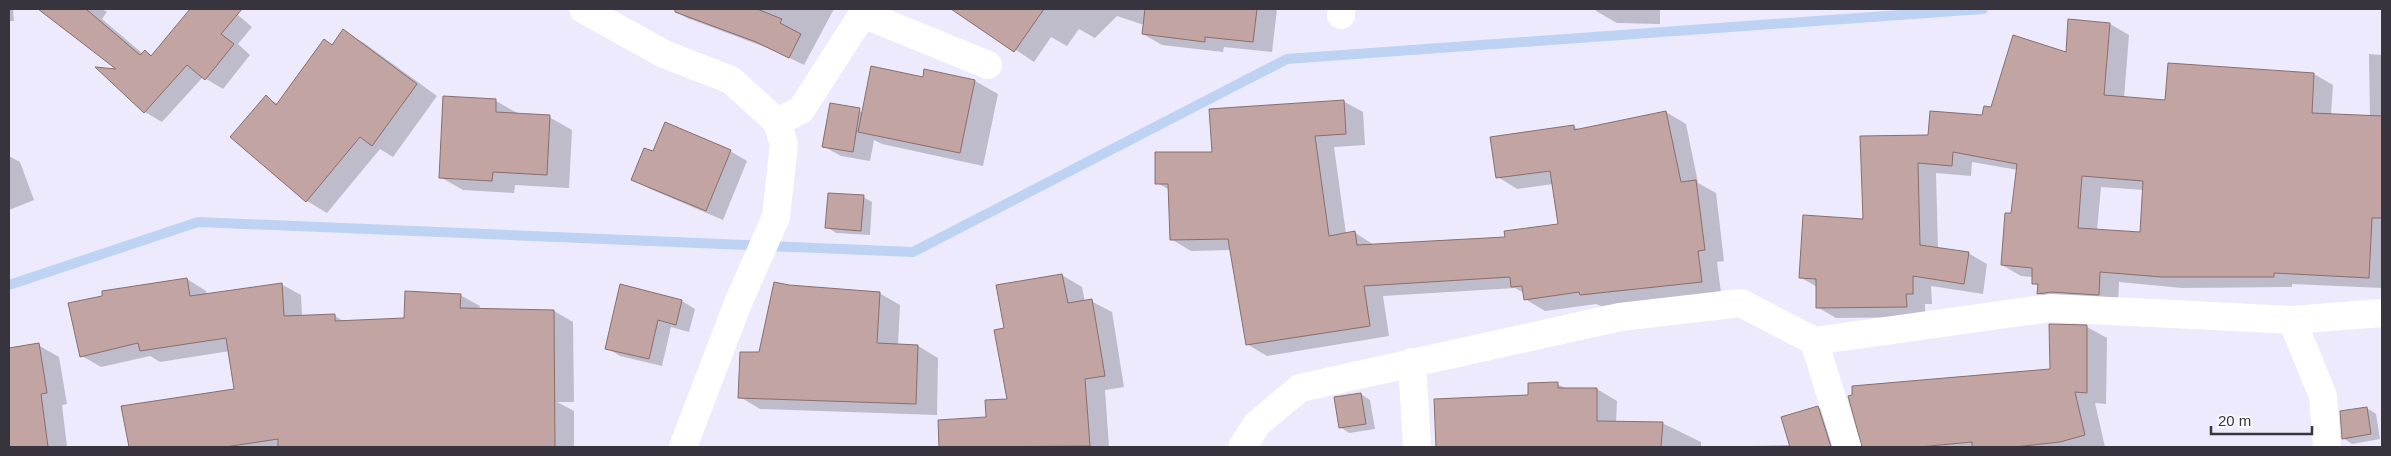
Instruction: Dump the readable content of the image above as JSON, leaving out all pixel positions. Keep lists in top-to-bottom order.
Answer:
{
  "scale_bar": "20 m"
}
